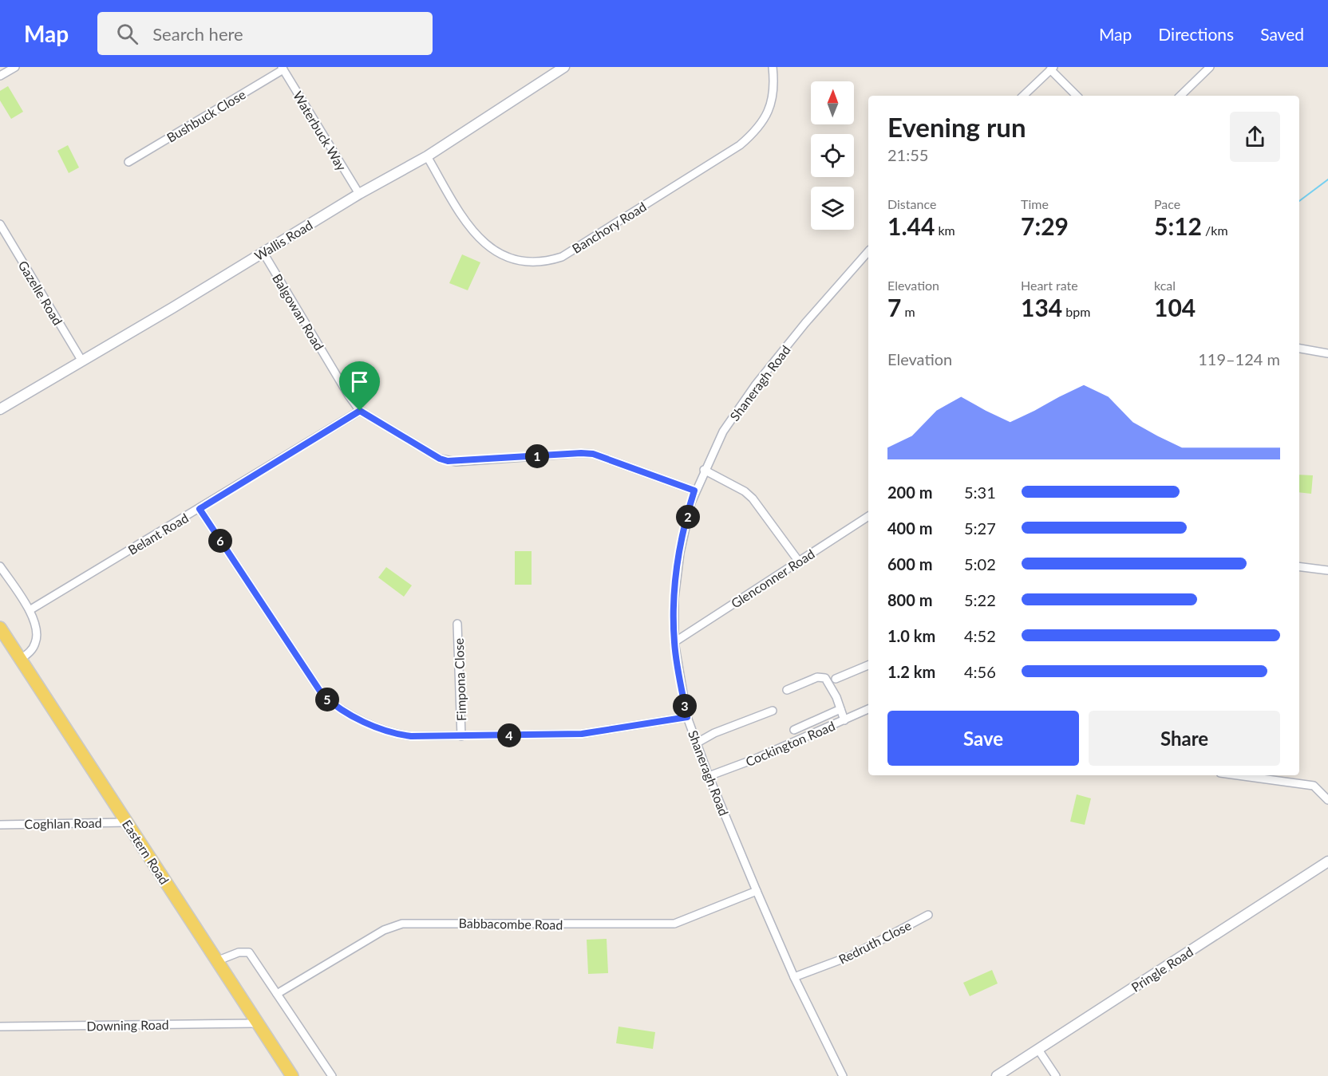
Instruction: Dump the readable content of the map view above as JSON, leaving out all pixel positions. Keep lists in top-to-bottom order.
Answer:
{
  "streets": {
    "main road": ["Eastern Road"],
    "street": [
      "Bushbuck Close",
      "Waterbuck Way",
      "Banchory Road",
      "Wallis Road",
      "Gazelle Road",
      "Balgowan Road",
      "Shaneragh Road",
      "Belant Road",
      "Glenconner Road",
      "Fimpona Close",
      "Cockington Road",
      "Coghlan Road",
      "Babbacombe Road",
      "Redruth Close",
      "Pringle Road",
      "Downing Road"
    ]
  },
  "crossings": [
    ["Bushbuck Close", "Waterbuck Way"],
    ["Waterbuck Way", "Wallis Road"],
    ["Banchory Road", "Wallis Road"],
    ["Wallis Road", "Gazelle Road"],
    ["Wallis Road", "Balgowan Road"],
    ["Balgowan Road", "Shaneragh Road"],
    ["Balgowan Road", "Belant Road"],
    ["Shaneragh Road", "Glenconner Road"],
    ["Shaneragh Road", "Cockington Road"],
    ["Shaneragh Road", "Babbacombe Road"],
    ["Shaneragh Road", "Redruth Close"],
    ["Coghlan Road", "Eastern Road"],
    ["Eastern Road", "Downing Road"]
  ],
  "north": "top",
  "page": {
    "header": "Map",
    "search": "Search here",
    "nav": ["Map", "Directions", "Saved"],
    "heading": ["Evening run", "21:55"],
    "stats": [
      ["Distance", "1.44 km"],
      ["Time", "7:29"],
      ["Pace", "5:12 /km"],
      ["Elevation", "7 m"],
      ["Heart rate", "134 bpm"],
      ["kcal", "104"]
    ],
    "chart": ["Elevation", "119–124 m"],
    "pins": [
      "1",
      "2",
      "6",
      "5",
      "3",
      "4"
    ],
    "list": [
      {
        "name": "200 m",
        "note": "5:31"
      },
      {
        "name": "400 m",
        "note": "5:27"
      },
      {
        "name": "600 m",
        "note": "5:02"
      },
      {
        "name": "800 m",
        "note": "5:22"
      },
      {
        "name": "1.0 km",
        "note": "4:52"
      },
      {
        "name": "1.2 km",
        "note": "4:56"
      }
    ],
    "buttons": ["Save", "Share"]
  }
}
